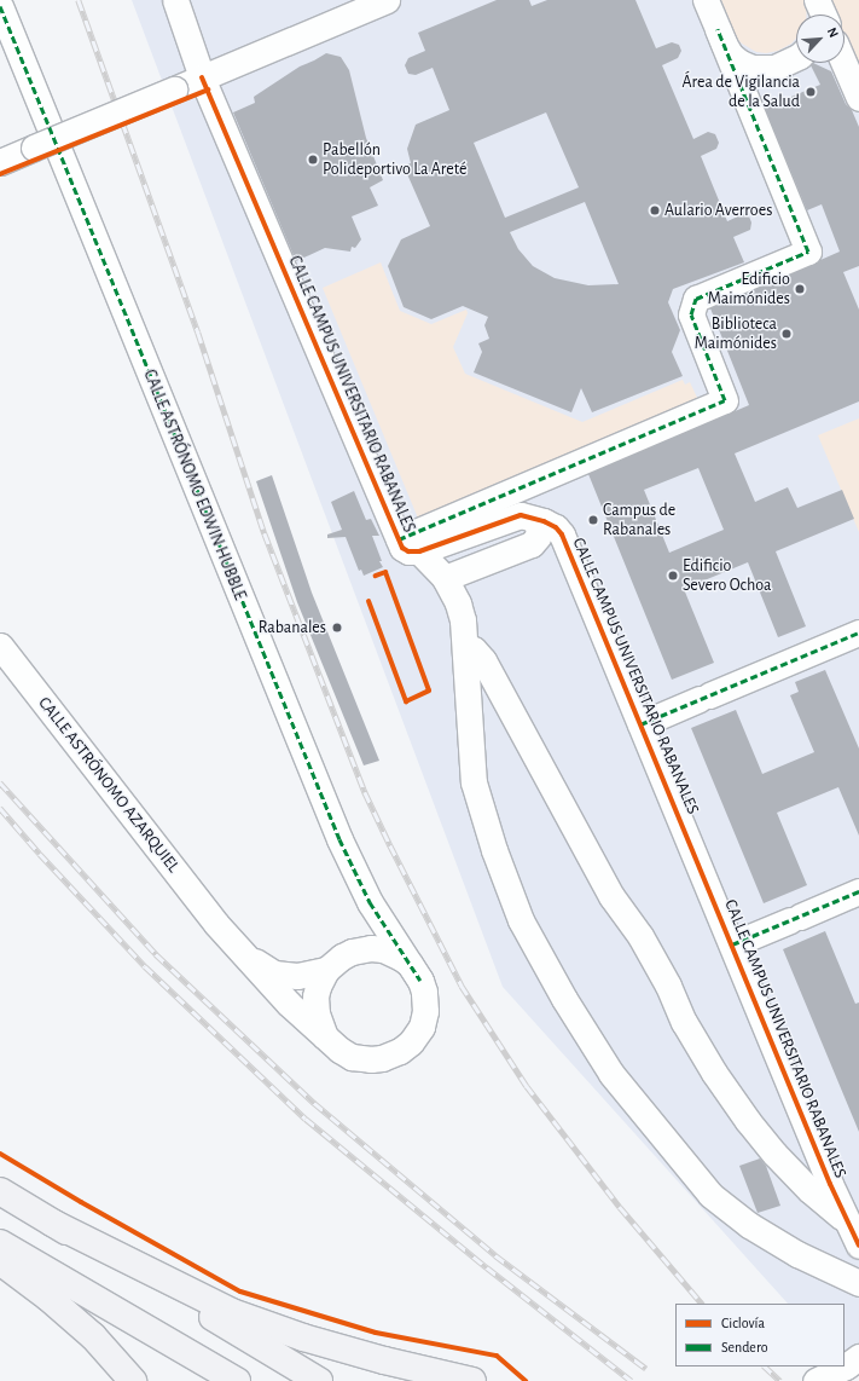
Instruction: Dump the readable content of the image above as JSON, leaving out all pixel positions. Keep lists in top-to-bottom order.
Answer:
{
  "streets": {
    "street": ["CALLE CAMPUS UNIVERSITARIO RABANALES", "CALLE ASTRÓNOMO EDWIN HUBBLE", "CALLE ASTRÓNOMO AZARQUIEL"]
  },
  "places": [
    "Área de Vigilancia de la Salud",
    "Pabellón Polideportivo La Areté",
    "Aulario Averroes",
    "Edificio Maimónides",
    "Biblioteca Maimónides",
    "Campus de Rabanales",
    "Edificio Severo Ochoa",
    "Rabanales"
  ],
  "legend": ["Ciclovía", "Sendero"],
  "north": "top right"
}
